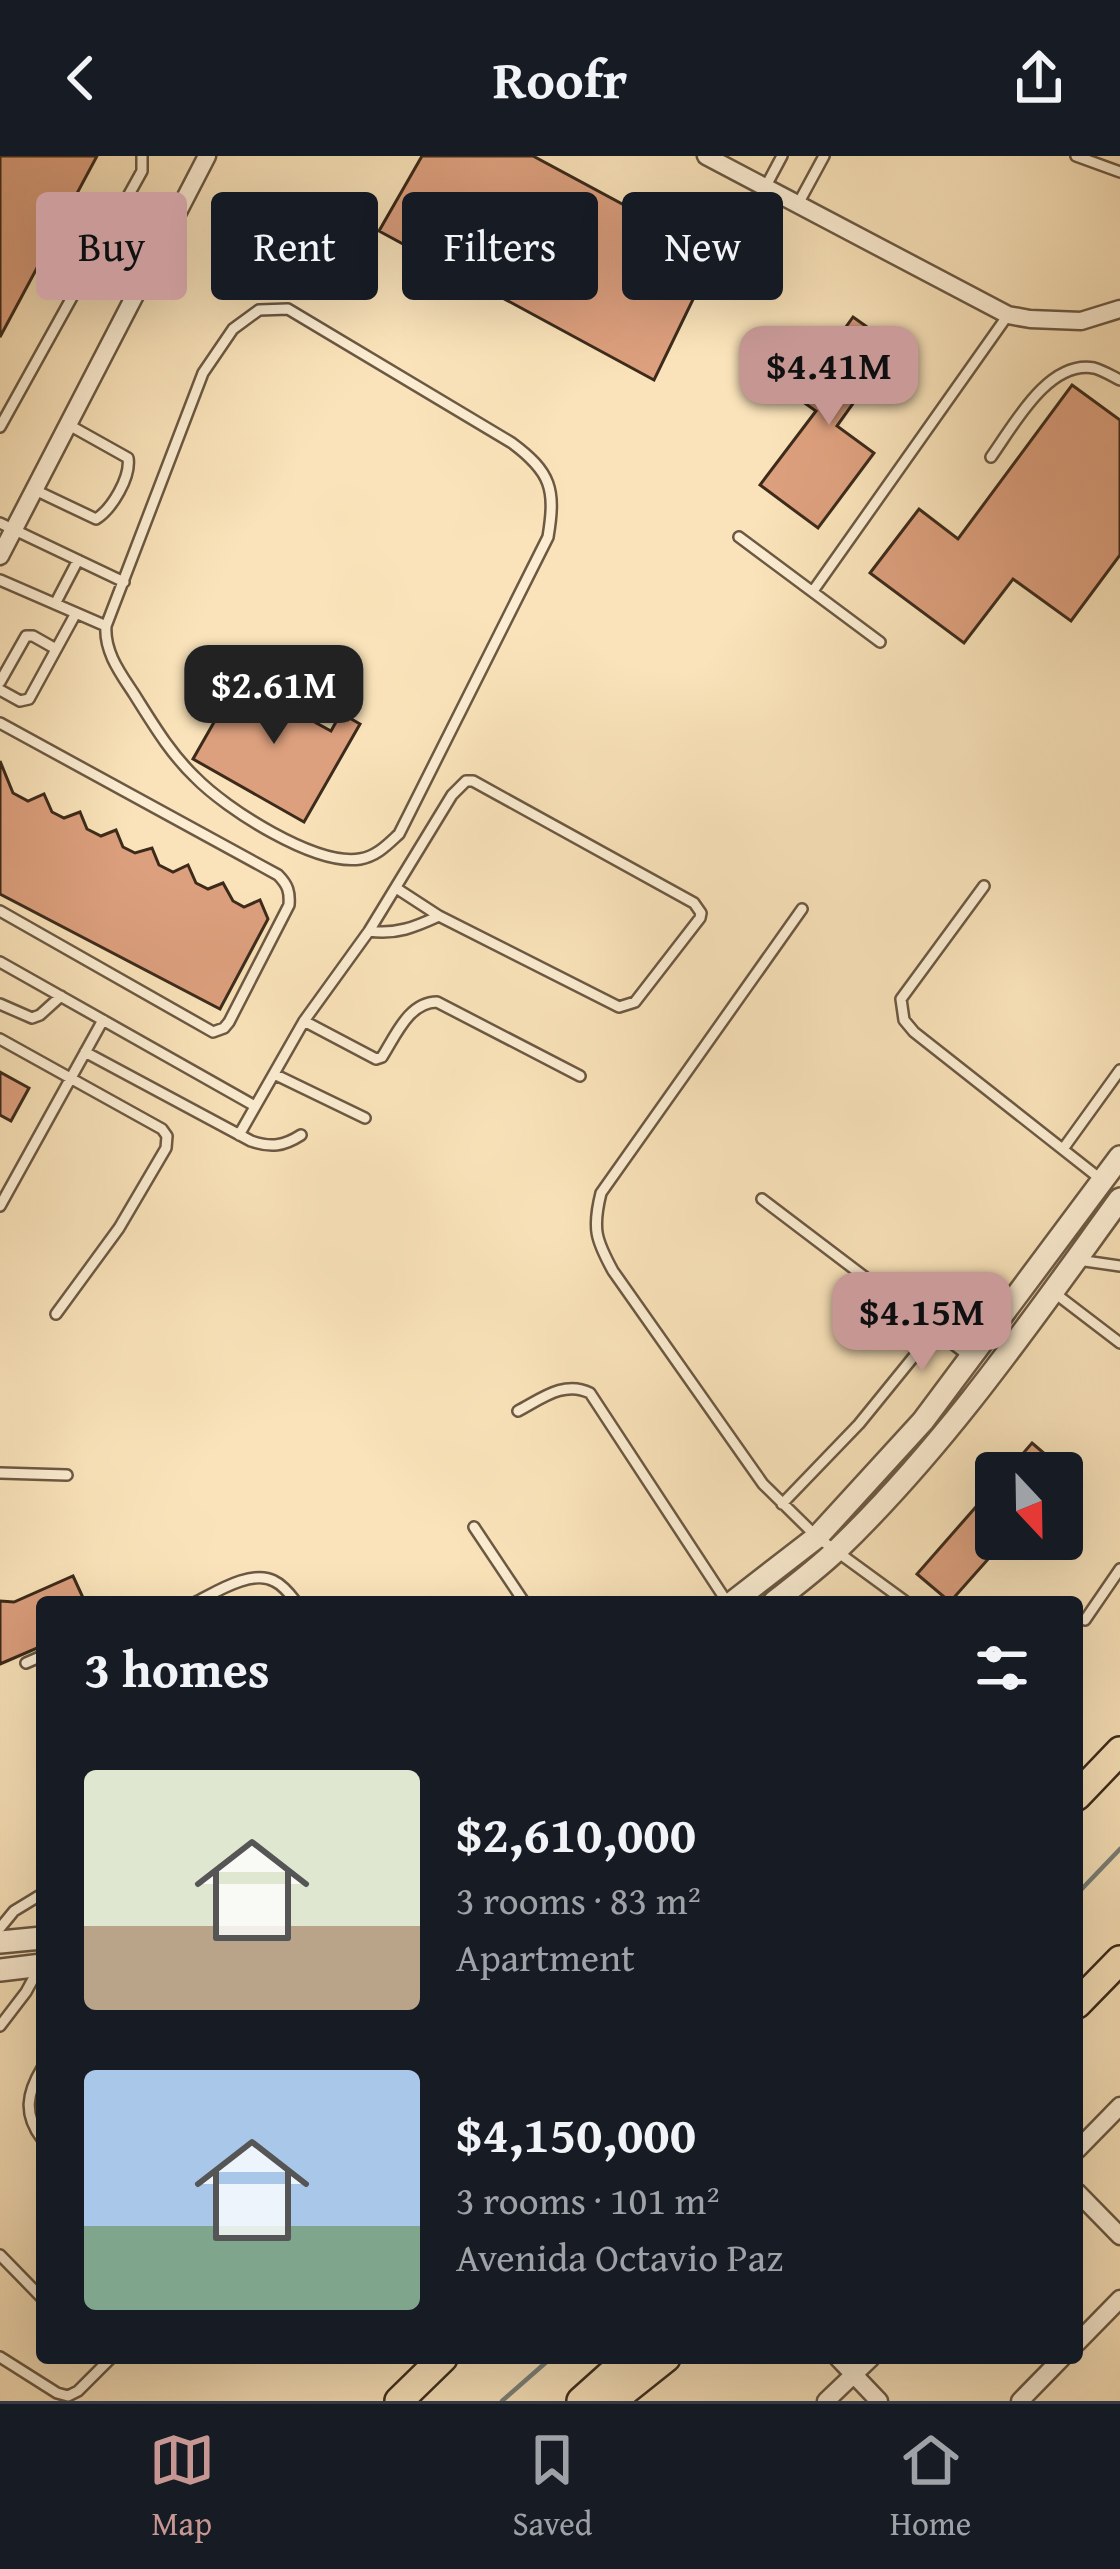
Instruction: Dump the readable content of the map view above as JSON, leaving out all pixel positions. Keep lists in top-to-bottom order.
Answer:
{
  "north": "bottom",
  "page": {
    "header": "Roofr",
    "chip": [
      "Buy",
      "Rent",
      "Filters",
      "New"
    ],
    "price": ["$4.41M", "$2.61M", "$4.15M"],
    "heading": "3 homes",
    "list": [
      {
        "name": "$2,610,000",
        "note": "3 rooms · 83 m² · Apartment"
      },
      {
        "name": "$4,150,000",
        "note": "3 rooms · 101 m² · Avenida Octavio Paz"
      }
    ],
    "tabs": ["Map", "Saved", "Home"]
  }
}
